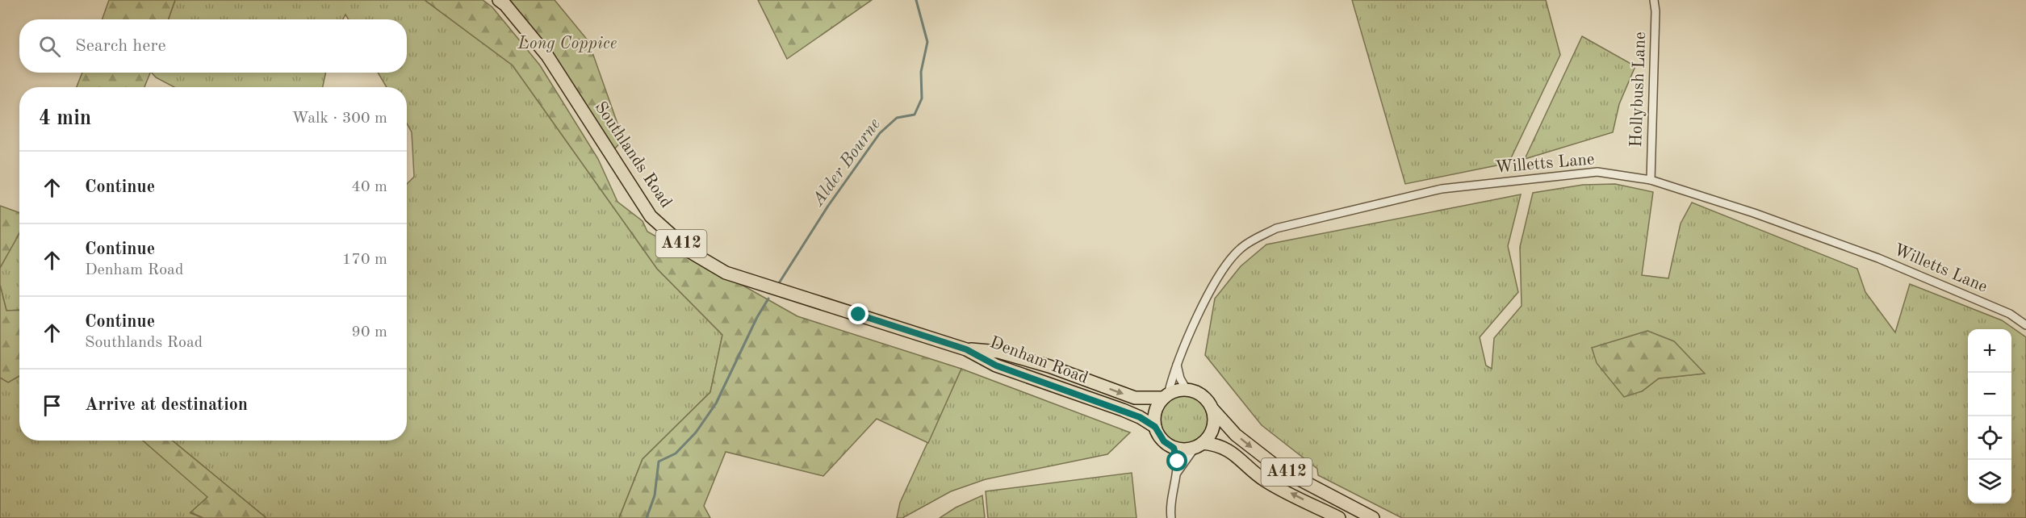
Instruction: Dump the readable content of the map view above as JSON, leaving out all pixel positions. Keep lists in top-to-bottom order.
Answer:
{
  "streets": {
    "main road": ["Southlands Road", "A412", "Denham Road"],
    "street": ["Hollybush Lane", "Willetts Lane"]
  },
  "crossings": [
    ["Hollybush Lane", "Willetts Lane"],
    ["Southlands Road", "Denham Road"],
    ["Willetts Lane", "A412"],
    ["Willetts Lane", "Denham Road"],
    ["A412", "Denham Road"]
  ],
  "water": ["Alder Bourne"],
  "parks": ["Long Coppice"],
  "page": {
    "search": "Search here",
    "heading": ["4 min", "Walk · 300 m"],
    "list": [
      ["Continue", "40 m"],
      ["Continue", "Denham Road", "170 m"],
      ["Continue", "Southlands Road", "90 m"],
      "Arrive at destination"
    ],
    "map_buttons": ["+", "−"]
  }
}
